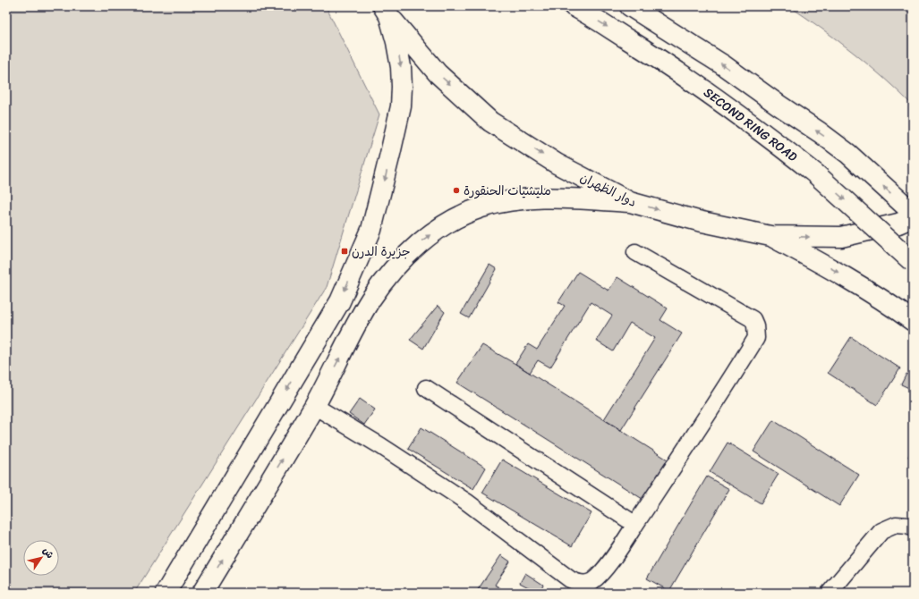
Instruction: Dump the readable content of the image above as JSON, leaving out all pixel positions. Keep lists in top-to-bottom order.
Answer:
{
  "streets": {
    "highway": ["SECOND RING ROAD", "دوار الظهران"]
  },
  "places": {
    "other": ["مليشيات الحنقورة"],
    "transit": ["جزيرة الدرن"]
  },
  "north": "top right"
}
